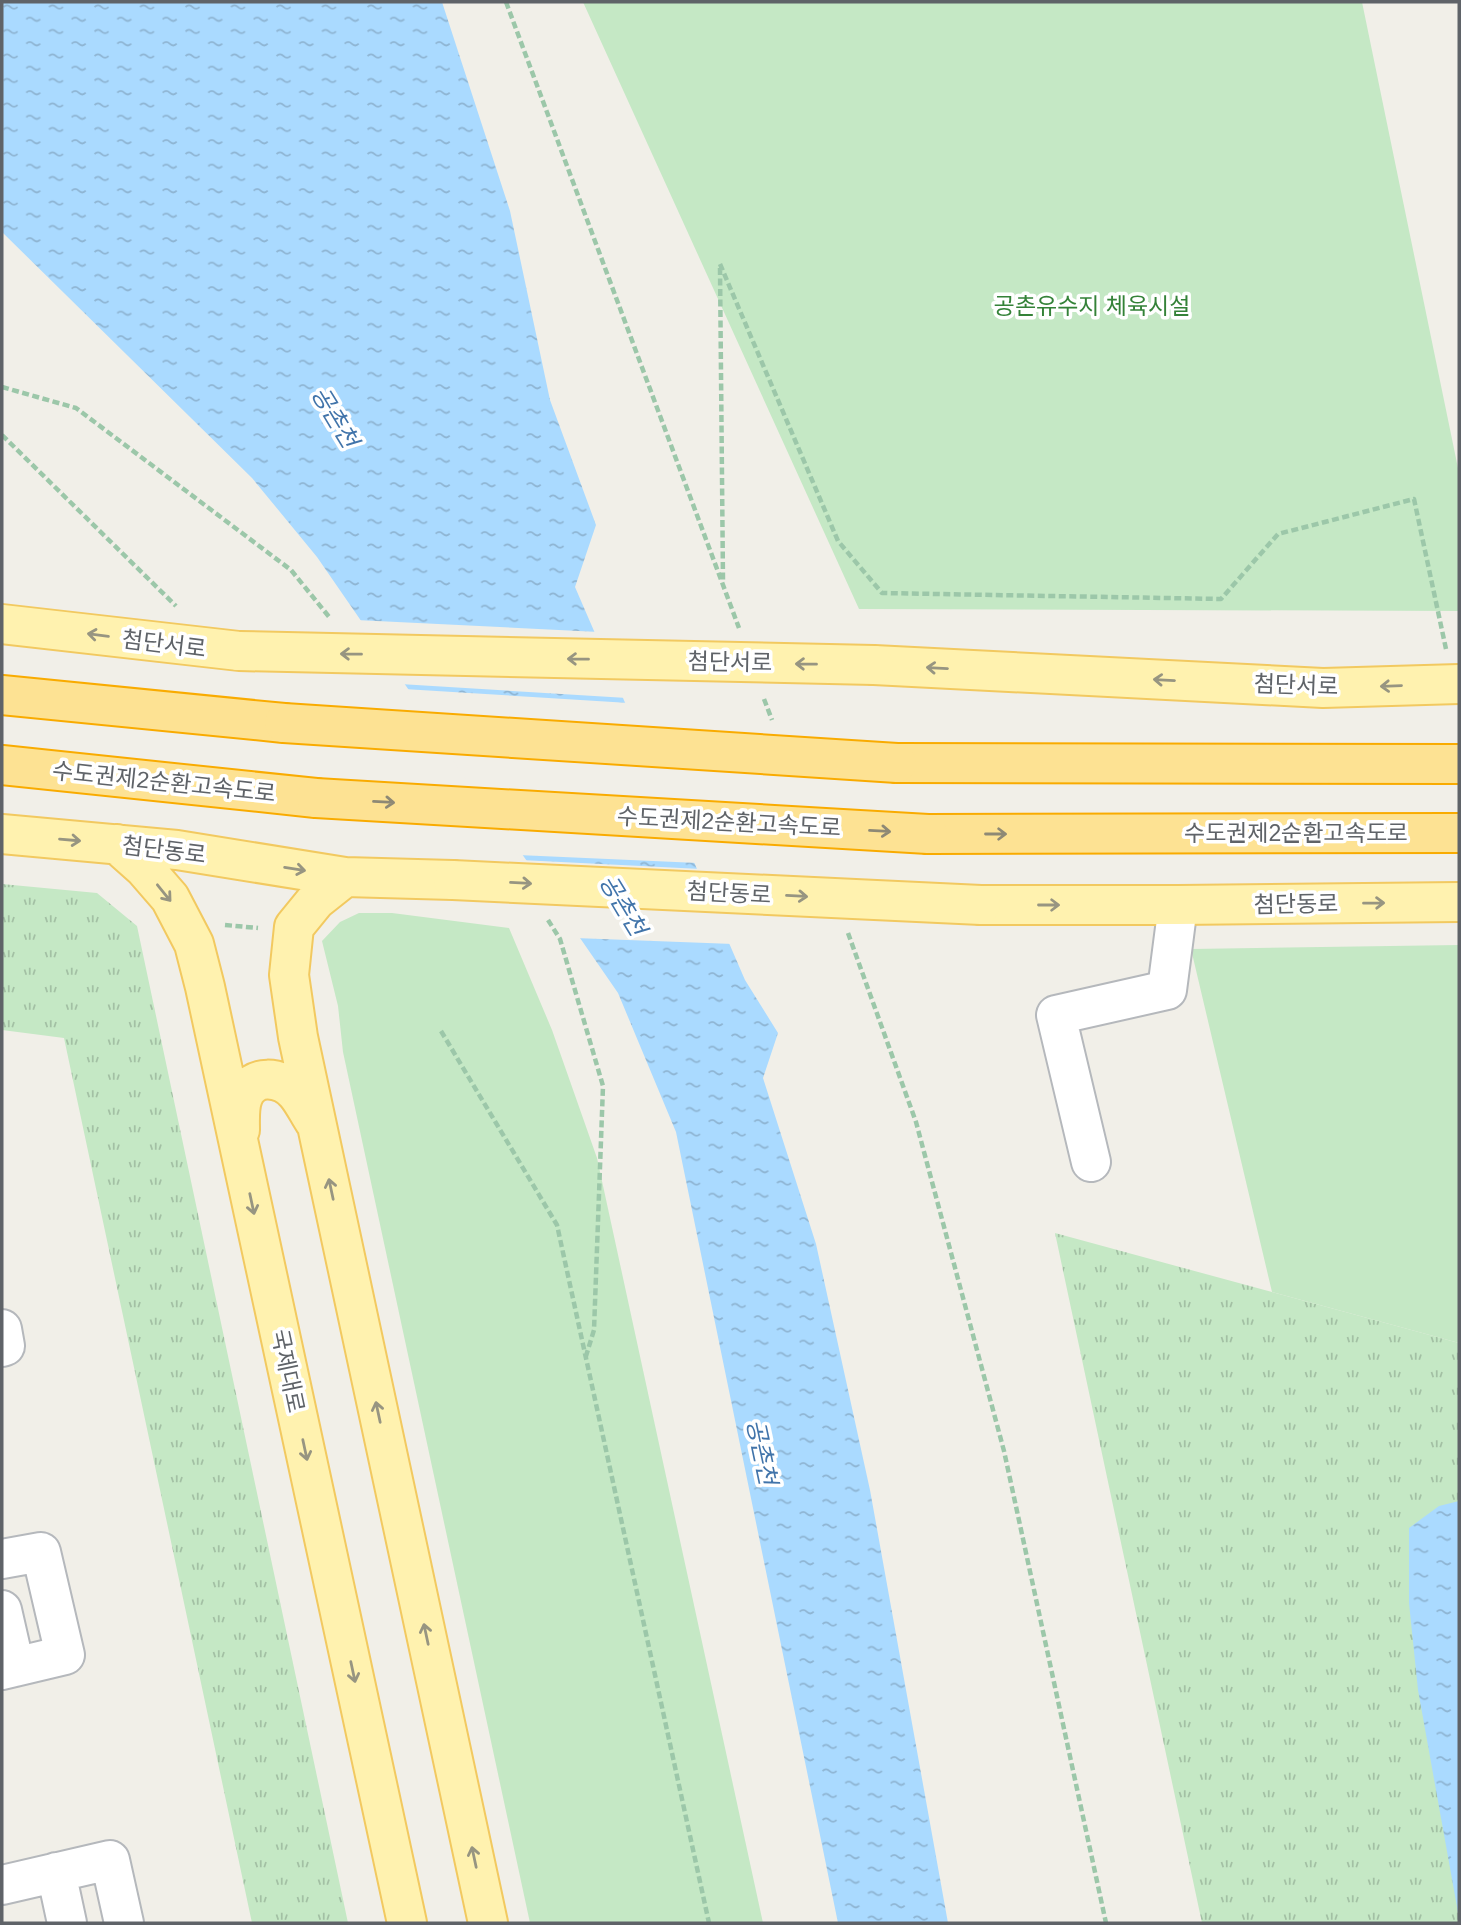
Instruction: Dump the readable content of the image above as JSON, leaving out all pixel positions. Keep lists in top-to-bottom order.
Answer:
{
  "streets": {
    "highway": ["수도권제2순환고속도로"],
    "main road": ["첨단서로", "첨단동로", "국제대로"]
  },
  "crossings": [
    ["첨단동로", "국제대로"]
  ],
  "one_way": ["첨단서로", "첨단동로"],
  "water": ["공촌천"],
  "parks": ["공촌유수지 체육시설"]
}
